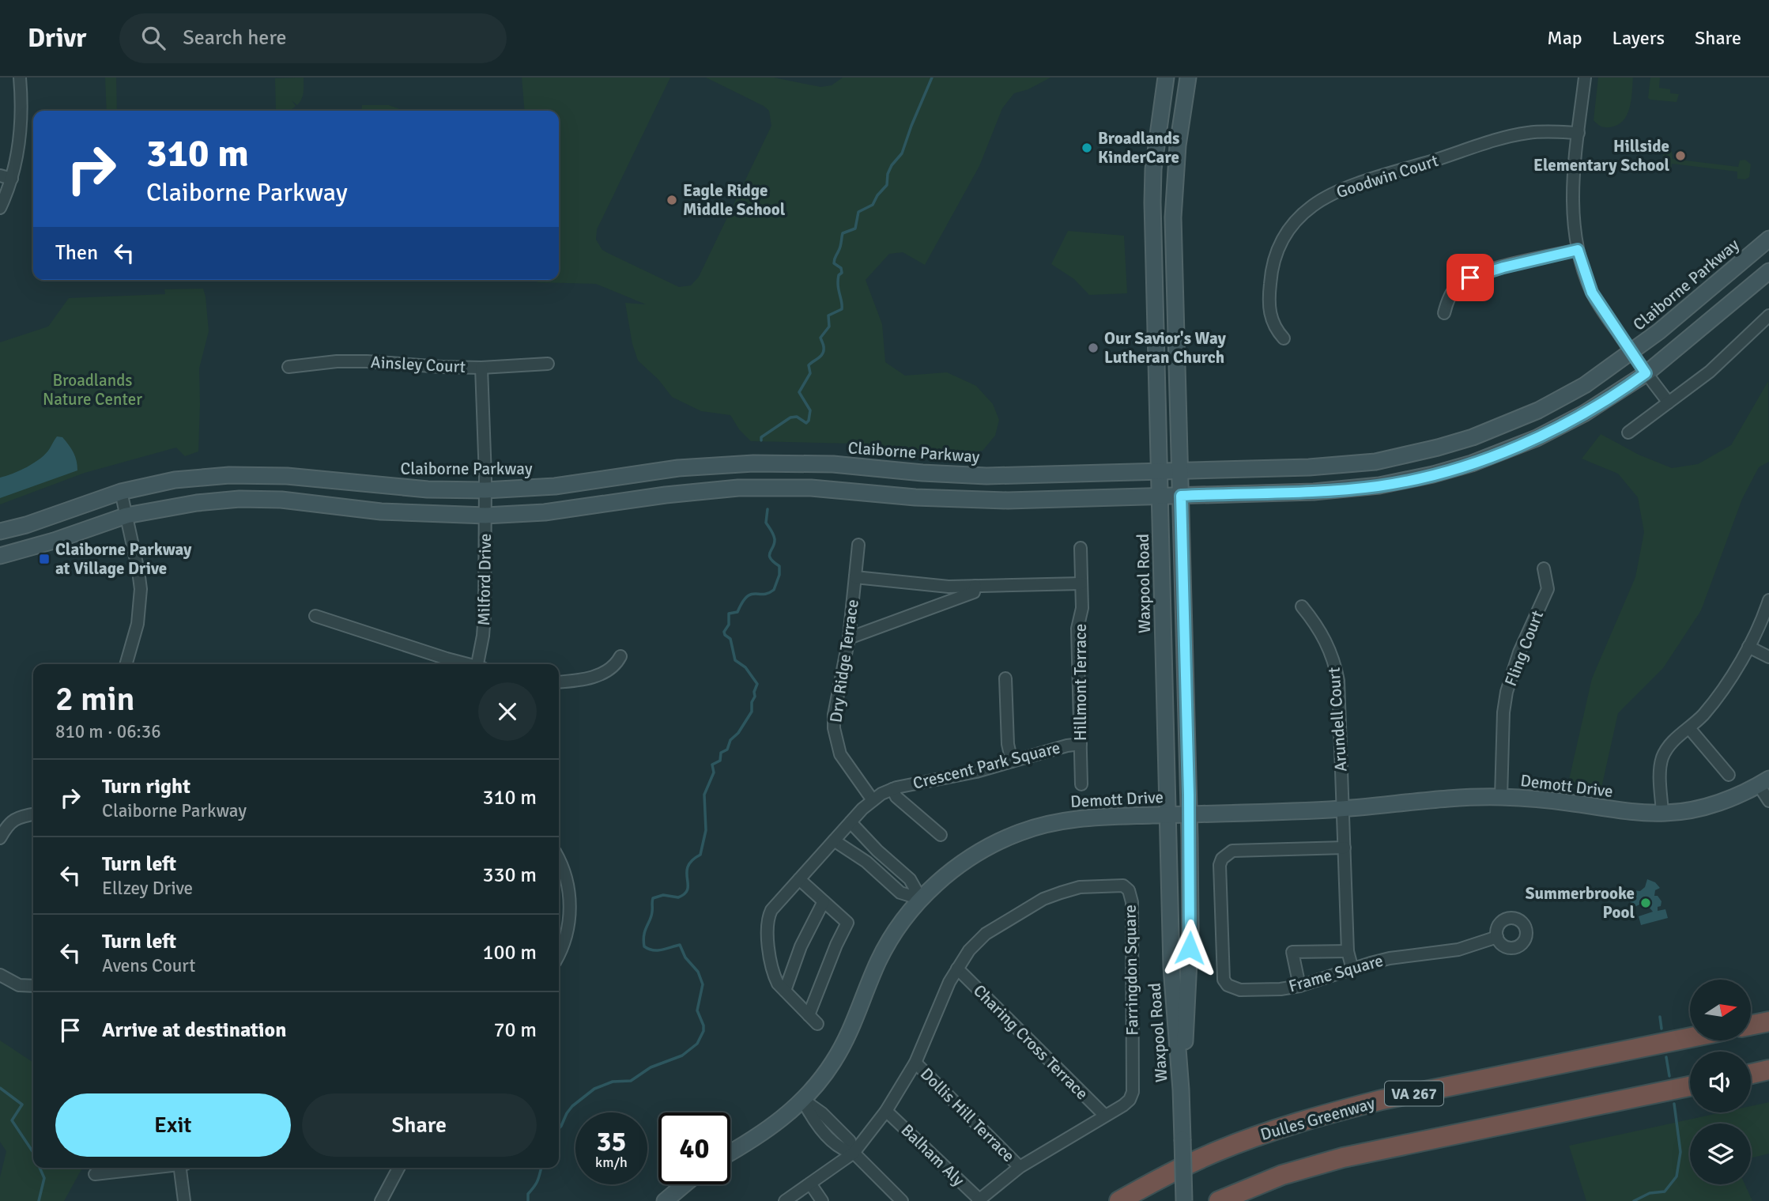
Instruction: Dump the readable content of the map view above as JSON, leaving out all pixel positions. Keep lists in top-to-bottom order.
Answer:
{
  "streets": {
    "highway": ["VA 267", "Dulles Greenway"],
    "main road": ["Claiborne Parkway", "Waxpool Road", "Demott Drive"],
    "street": [
      "Goodwin Court",
      "Ainsley Court",
      "Milford Drive",
      "Fling Court",
      "Dry Ridge Terrace",
      "Hillmont Terrace",
      "Arundell Court",
      "Crescent Park Square",
      "Farringdon Square",
      "Frame Square",
      "Charing Cross Terrace",
      "Dollis Hill Terrace",
      "Balham Aly"
    ]
  },
  "crossings": [
    ["Claiborne Parkway", "Milford Drive"],
    ["Claiborne Parkway", "Waxpool Road"],
    ["Ainsley Court", "Milford Drive"],
    ["Waxpool Road", "Demott Drive"],
    ["Fling Court", "Demott Drive"],
    ["Dry Ridge Terrace", "Crescent Park Square"],
    ["Hillmont Terrace", "Crescent Park Square"],
    ["Arundell Court", "Demott Drive"],
    ["Arundell Court", "Frame Square"],
    ["Farringdon Square", "Charing Cross Terrace"],
    ["Farringdon Square", "Dollis Hill Terrace"],
    ["Farringdon Square", "Balham Aly"]
  ],
  "parks": ["Broadlands Nature Center"],
  "places": {
    "other": [
      "Broadlands KinderCare",
      "Hillside Elementary School",
      "Eagle Ridge Middle School",
      "Our Savior's Way Lutheran Church",
      "Summerbrooke Pool"
    ],
    "transit": ["Claiborne Parkway at Village Drive"]
  },
  "north": "right",
  "page": {
    "header": "Drivr",
    "search": "Search here",
    "nav": ["Map", "Layers", "Share"],
    "turn": ["310 m", "Claiborne Parkway"],
    "then": "Then",
    "heading": ["2 min", "810 m · 06:36"],
    "list": [
      {
        "name": "Turn right",
        "note": "Claiborne Parkway",
        "value": "310 m"
      },
      {
        "name": "Turn left",
        "note": "Ellzey Drive",
        "value": "330 m"
      },
      {
        "name": "Turn left",
        "note": "Avens Court",
        "value": "100 m"
      },
      {
        "name": "Arrive at destination",
        "value": "70 m"
      }
    ],
    "buttons": ["Exit", "Share"],
    "speed": "35 km/h",
    "limit": "40"
  }
}
